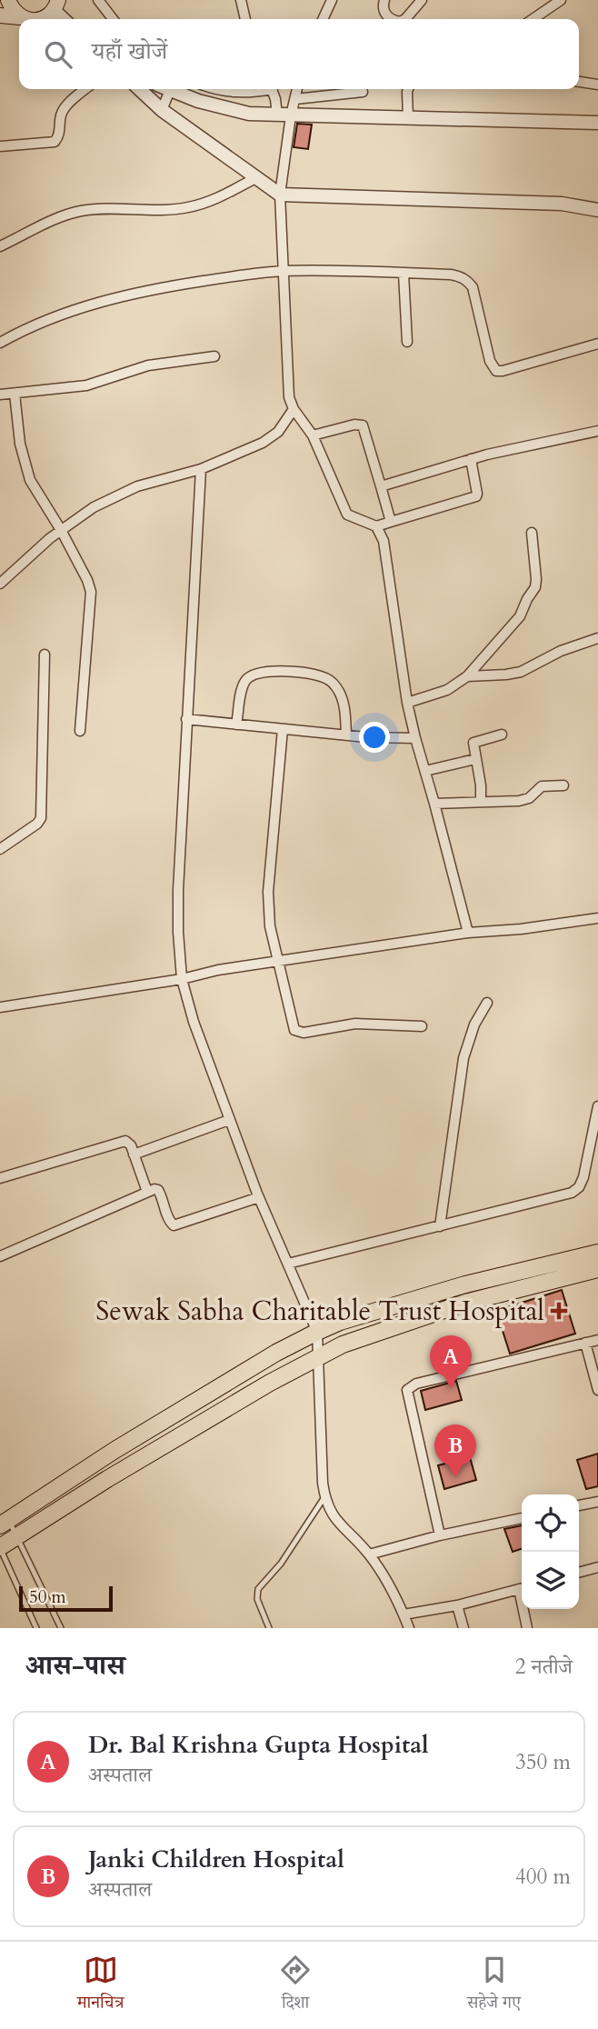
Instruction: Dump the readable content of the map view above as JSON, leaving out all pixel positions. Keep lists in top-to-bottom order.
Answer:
{
  "places": {
    "health": ["Sewak Sabha Charitable Trust Hospital"]
  },
  "scale_bar": "50 m",
  "page": {
    "search": "यहाँ खोजें",
    "pins": ["A", "B"],
    "scale": "50 m",
    "heading": ["आस-पास", "2 नतीजे"],
    "list": [
      {
        "mark": "A",
        "name": "Dr. Bal Krishna Gupta Hospital",
        "note": "अस्पताल",
        "value": "350 m"
      },
      {
        "mark": "B",
        "name": "Janki Children Hospital",
        "note": "अस्पताल",
        "value": "400 m"
      }
    ],
    "nav": ["मानचित्र", "दिशा", "सहेजे गए"]
  }
}
